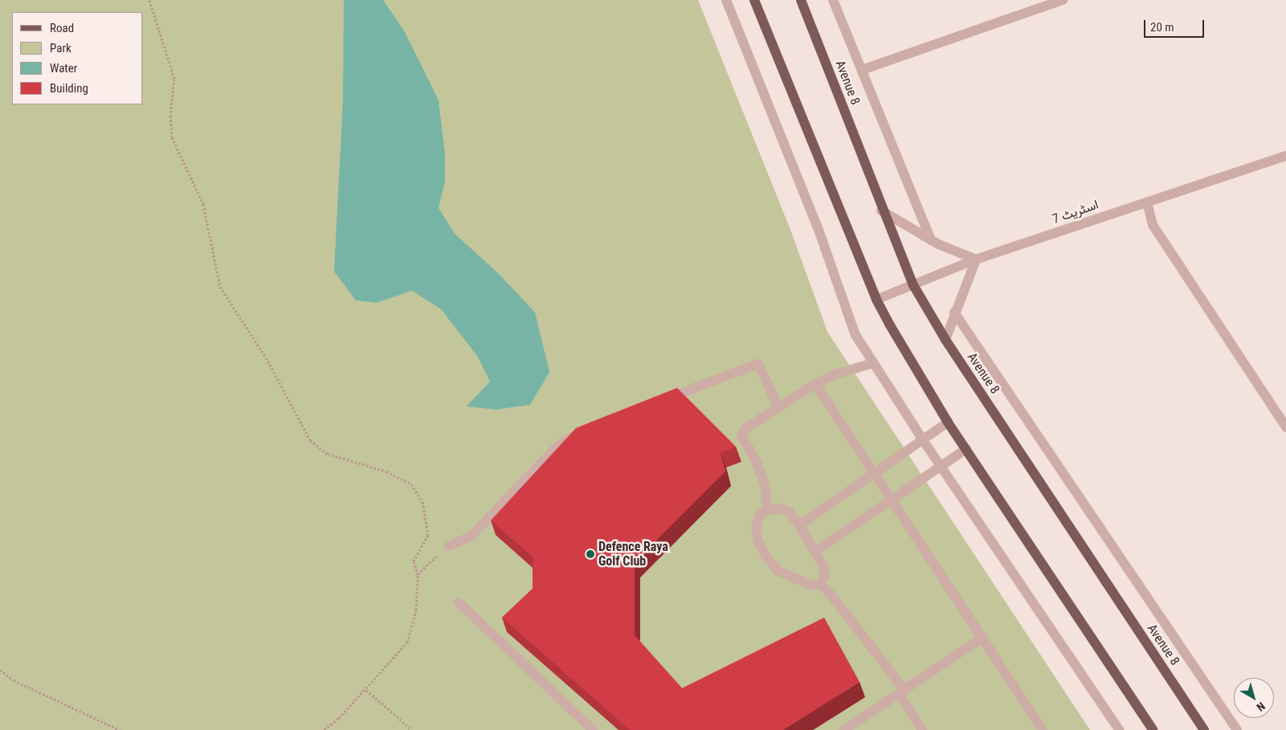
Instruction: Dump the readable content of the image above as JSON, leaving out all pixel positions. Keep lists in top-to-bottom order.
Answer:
{
  "streets": {
    "main road": ["Avenue 8"],
    "street": ["اسٹریٹ 7"]
  },
  "crossings": [
    ["Avenue 8", "اسٹریٹ 7"]
  ],
  "places": ["Defence Raya Golf Club"],
  "legend": [
    "Road",
    "Park",
    "Water",
    "Building"
  ],
  "scale_bar": "20 m",
  "north": "bottom right"
}
